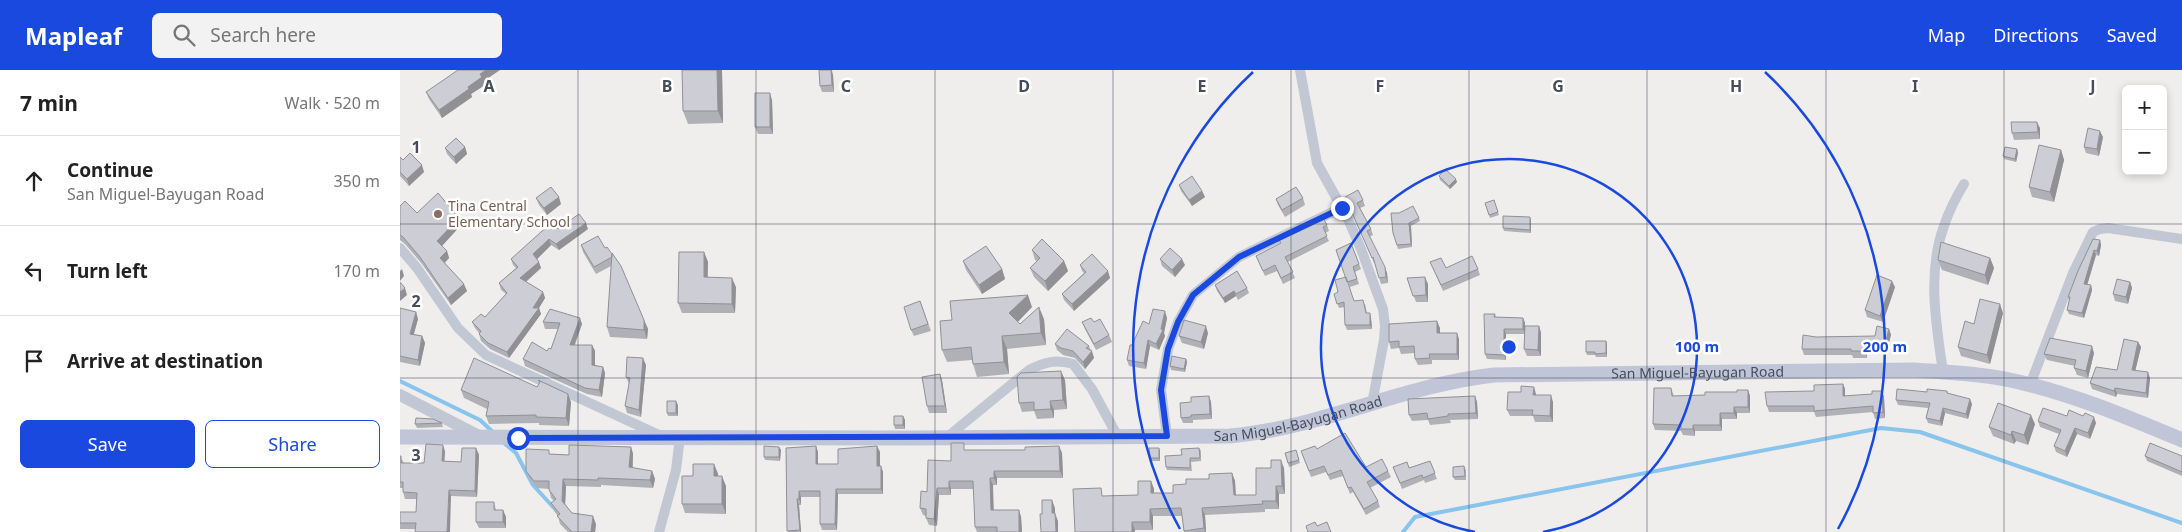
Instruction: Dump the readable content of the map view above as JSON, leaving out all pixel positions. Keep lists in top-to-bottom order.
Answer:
{
  "streets": {
    "main road": ["San Miguel-Bayugan Road"]
  },
  "places": ["Tina Central Elementary School"],
  "page": {
    "header": "Mapleaf",
    "search": "Search here",
    "nav": ["Map", "Directions", "Saved"],
    "heading": ["7 min", "Walk · 520 m"],
    "map_buttons": ["+", "−"],
    "list": [
      ["Continue", "San Miguel-Bayugan Road", "350 m"],
      ["Turn left", "170 m"],
      "Arrive at destination"
    ],
    "buttons": ["Save", "Share"]
  },
  "grid": {
    "columns": [
      "A",
      "B",
      "C",
      "D",
      "E",
      "F",
      "G",
      "H",
      "I",
      "J"
    ],
    "rows": ["1", "2", "3"]
  },
  "rings": ["100 m", "200 m"]
}
